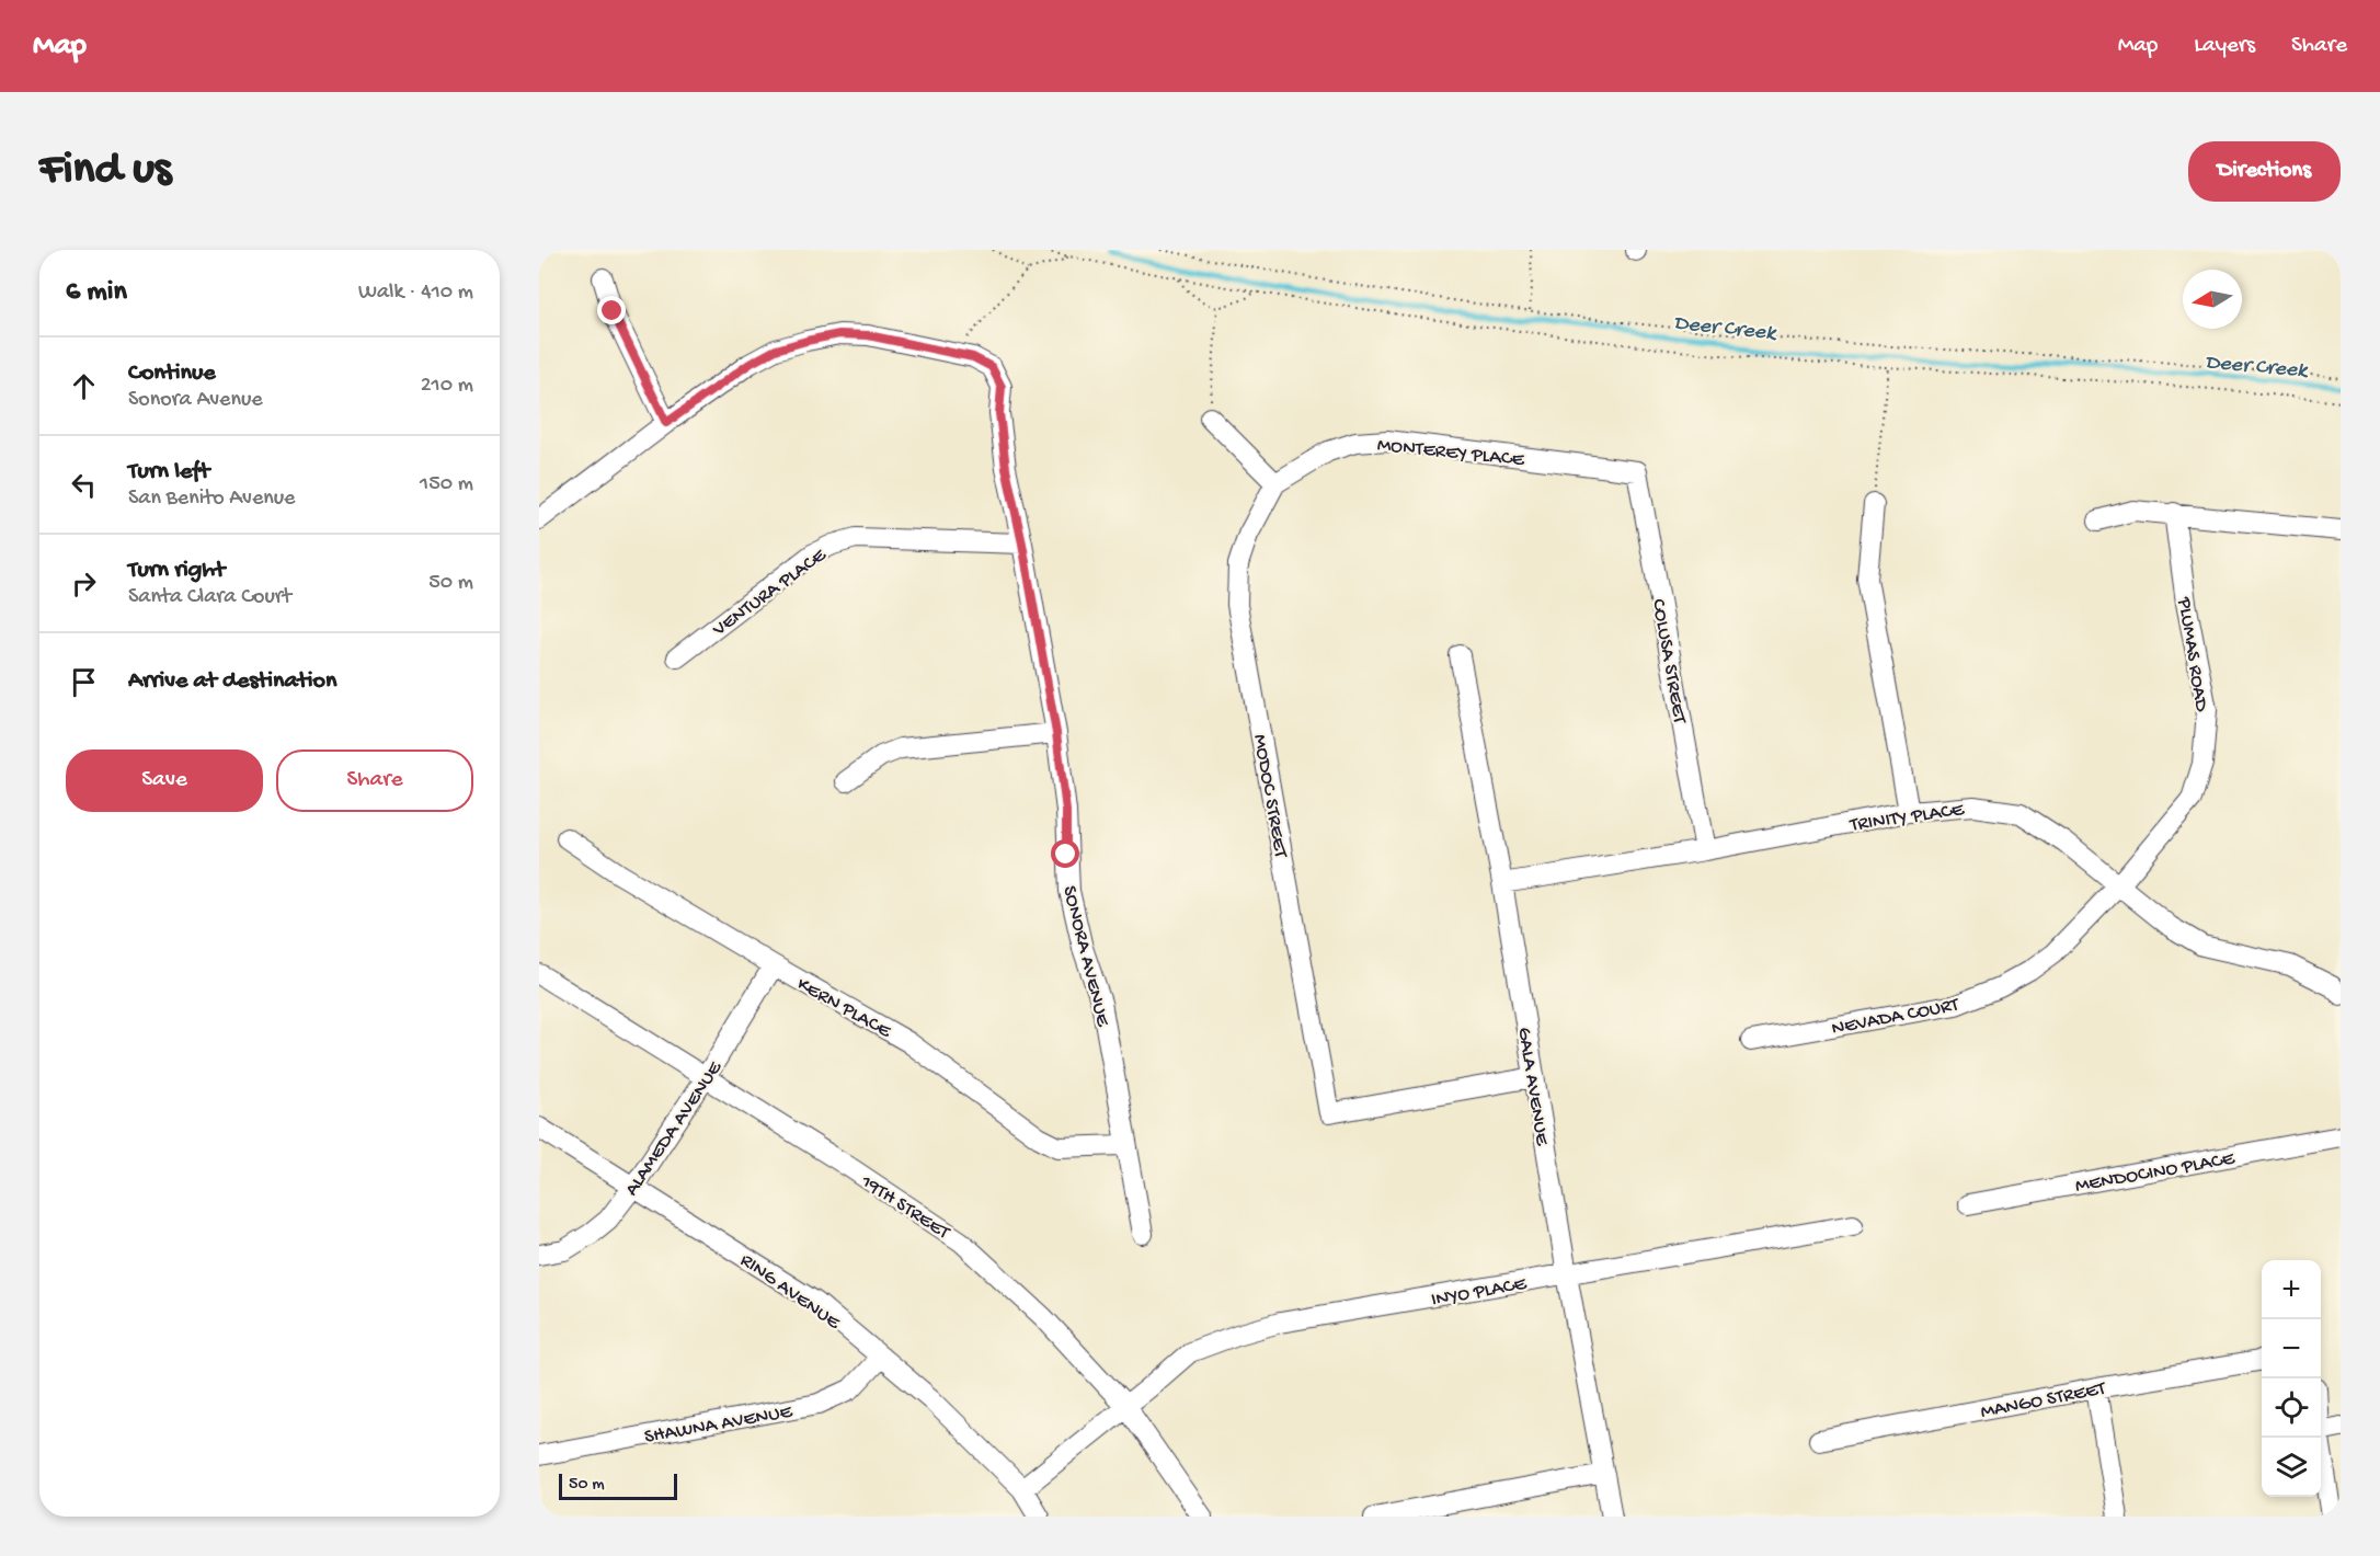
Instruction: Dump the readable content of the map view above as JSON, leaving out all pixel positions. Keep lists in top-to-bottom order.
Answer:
{
  "streets": {
    "street": [
      "MONTEREY PLACE",
      "VENTURA PLACE",
      "PLUMAS ROAD",
      "COLUSA STREET",
      "MODOC STREET",
      "TRINITY PLACE",
      "SONORA AVENUE",
      "KERN PLACE",
      "NEVADA COURT",
      "GALA AVENUE",
      "ALAMEDA AVENUE",
      "MENDOCINO PLACE",
      "19TH STREET",
      "RING AVENUE",
      "INYO PLACE",
      "MANGO STREET",
      "SHAWNA AVENUE"
    ]
  },
  "crossings": [
    ["MONTEREY PLACE", "COLUSA STREET"],
    ["MONTEREY PLACE", "MODOC STREET"],
    ["VENTURA PLACE", "SONORA AVENUE"],
    ["PLUMAS ROAD", "TRINITY PLACE"],
    ["PLUMAS ROAD", "NEVADA COURT"],
    ["COLUSA STREET", "TRINITY PLACE"],
    ["MODOC STREET", "GALA AVENUE"],
    ["TRINITY PLACE", "NEVADA COURT"],
    ["TRINITY PLACE", "GALA AVENUE"],
    ["SONORA AVENUE", "KERN PLACE"],
    ["KERN PLACE", "ALAMEDA AVENUE"],
    ["GALA AVENUE", "INYO PLACE"],
    ["ALAMEDA AVENUE", "19TH STREET"],
    ["ALAMEDA AVENUE", "RING AVENUE"],
    ["19TH STREET", "INYO PLACE"],
    ["RING AVENUE", "INYO PLACE"],
    ["RING AVENUE", "SHAWNA AVENUE"]
  ],
  "water": ["Deer Creek"],
  "scale_bar": "50 m",
  "north": "left",
  "page": {
    "header": "Map",
    "nav": ["Map", "Layers", "Share"],
    "buttons": [
      "Directions",
      ["Save", "Share"]
    ],
    "title": "Find us",
    "heading": ["6 min", "Walk · 410 m"],
    "list": [
      ["Continue", "Sonora Avenue", "210 m"],
      ["Turn left", "San Benito Avenue", "150 m"],
      ["Turn right", "Santa Clara Court", "50 m"],
      "Arrive at destination"
    ],
    "map_buttons": ["+", "−"],
    "scale": "50 m"
  }
}
